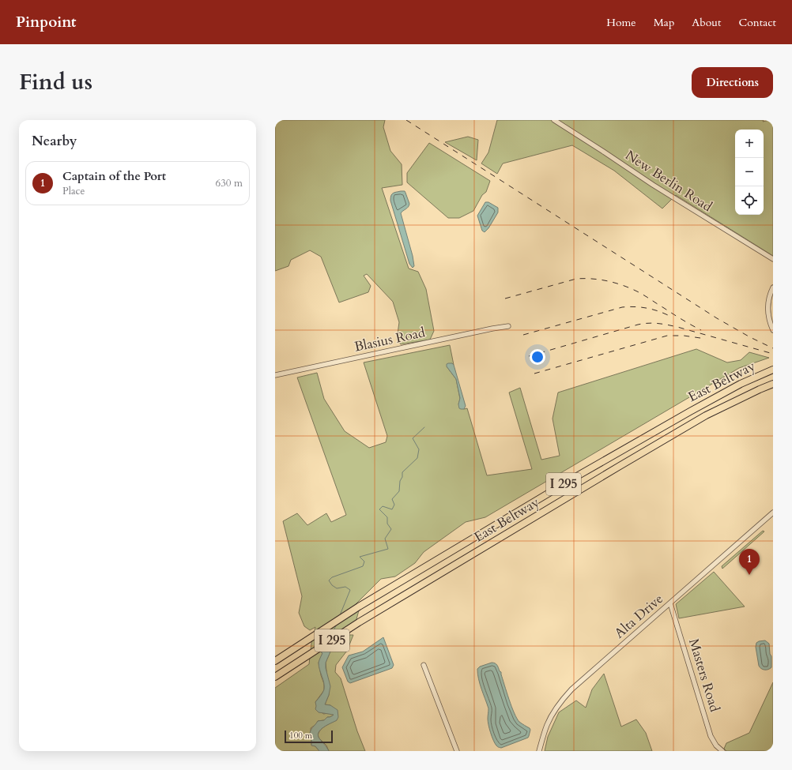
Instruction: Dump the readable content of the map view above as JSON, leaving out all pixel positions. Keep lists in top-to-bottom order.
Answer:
{
  "streets": {
    "highway": ["East Beltway", "I 295"],
    "street": [
      "New Berlin Road",
      "Blasius Road",
      "Alta Drive",
      "Masters Road"
    ]
  },
  "crossings": [
    ["Alta Drive", "Masters Road"]
  ],
  "scale_bar": "100 m",
  "page": {
    "header": "Pinpoint",
    "nav": [
      "Home",
      "Map",
      "About",
      "Contact"
    ],
    "title": "Find us",
    "buttons": "Directions",
    "heading": "Nearby",
    "map_buttons": ["+", "−"],
    "list": [
      {
        "mark": "1",
        "name": "Captain of the Port",
        "note": "Place",
        "value": "630 m"
      }
    ],
    "pins": "1",
    "scale": "100 m"
  }
}
